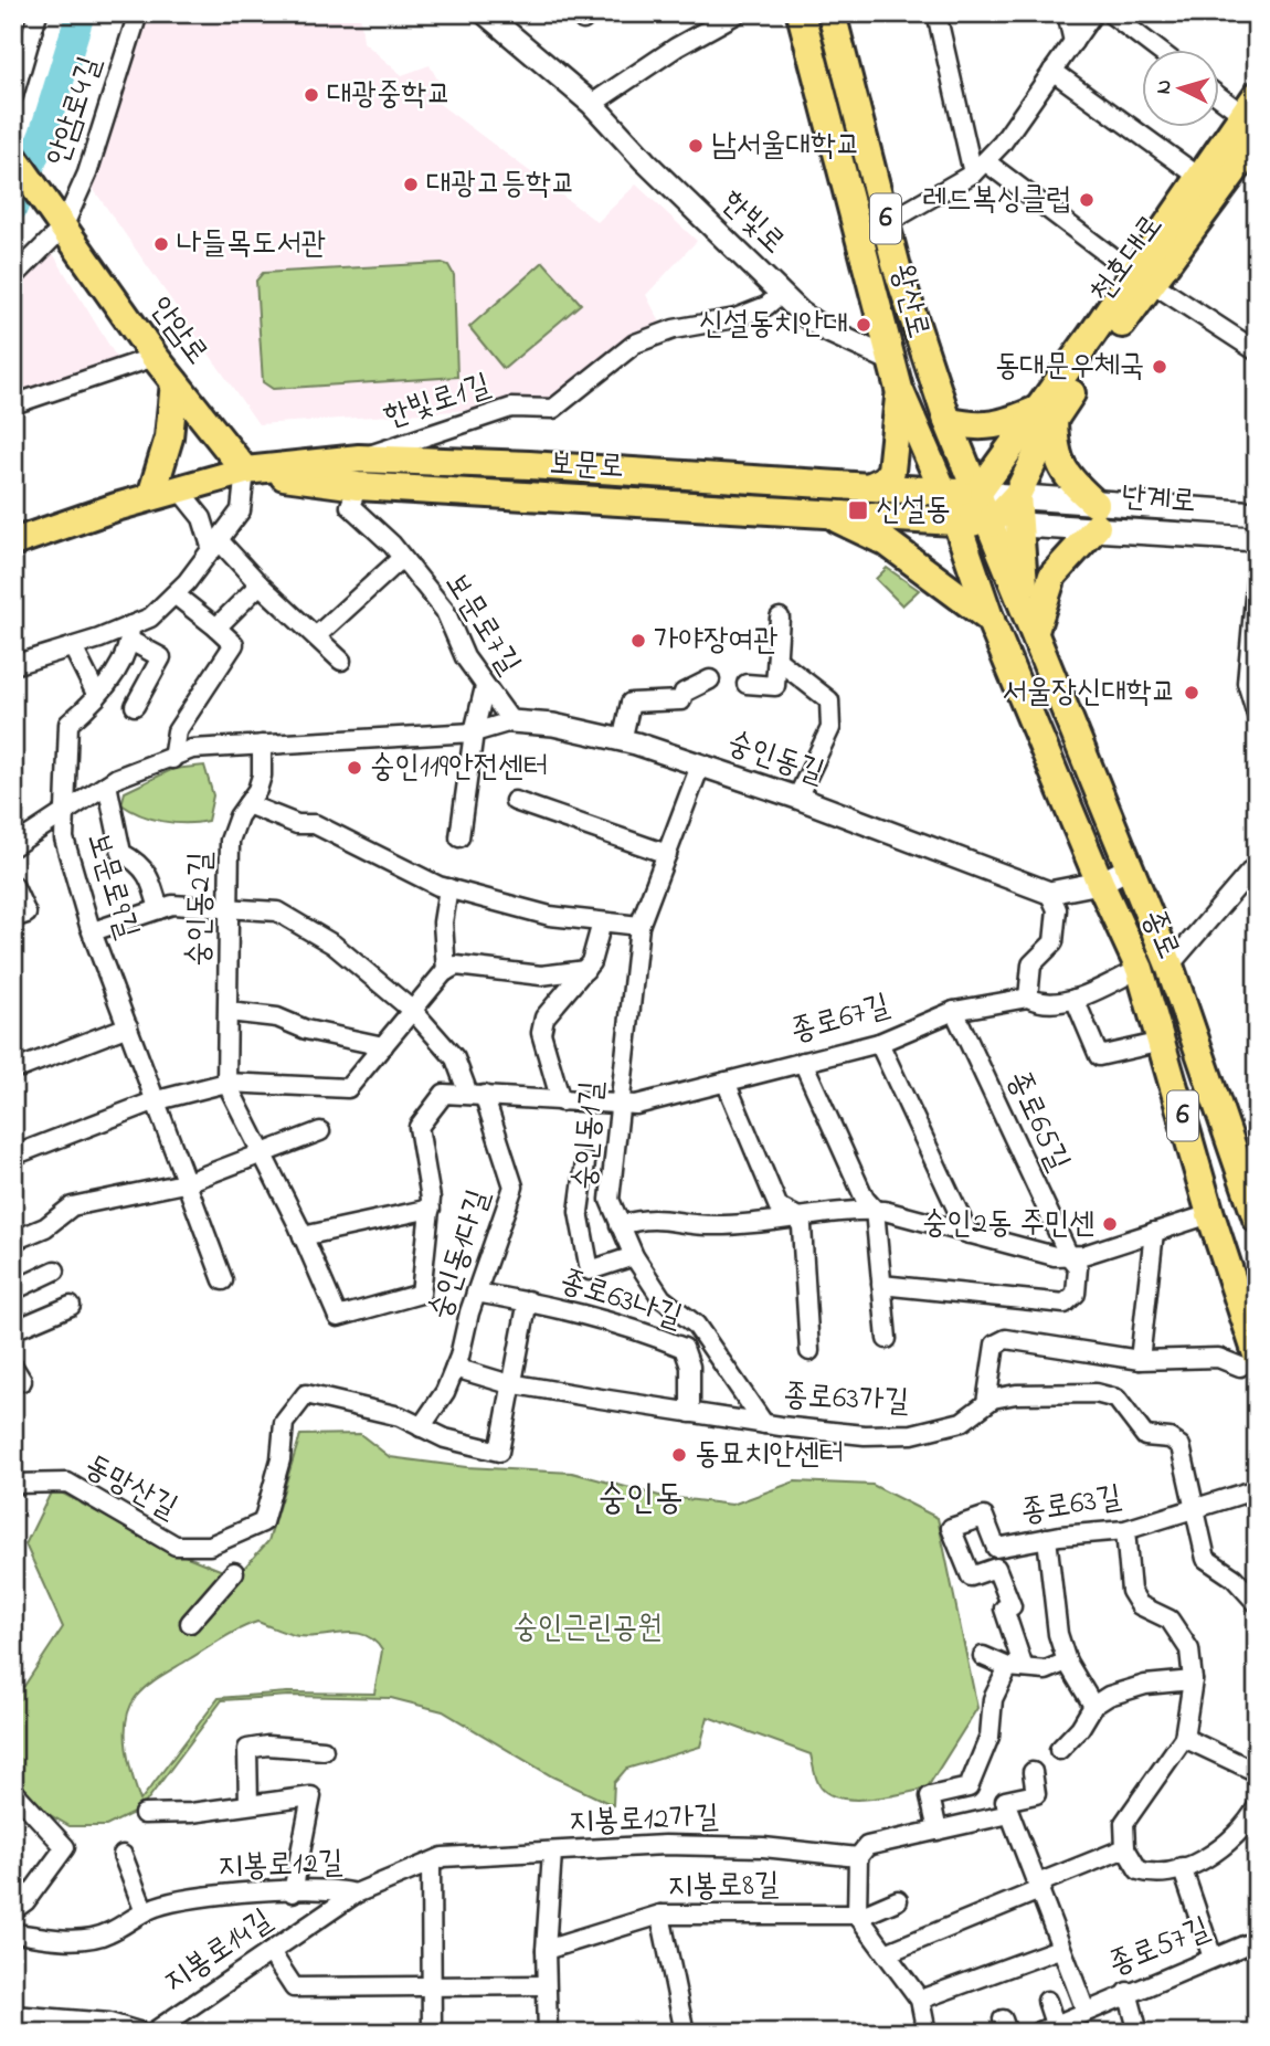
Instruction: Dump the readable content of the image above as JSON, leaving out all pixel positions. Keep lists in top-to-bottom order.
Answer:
{
  "streets": {
    "main road": [
      "6",
      "천호대로",
      "왕산로",
      "안암로",
      "보문로",
      "난계로",
      "종로"
    ],
    "street": [
      "안암로4길",
      "한빛로",
      "한빛로1길",
      "보문로7길",
      "숭인동길",
      "보문로9길",
      "숭인동2길",
      "종로67길",
      "종로65길",
      "숭인동1길",
      "숭인동1다길",
      "종로63나길",
      "종로63가길",
      "동망산길",
      "종로63길",
      "지봉로12가길",
      "지봉로12길",
      "지봉로8길",
      "종로57길",
      "지봉로14길"
    ]
  },
  "crossings": [
    ["안암로4길", "안암로"],
    ["한빛로", "왕산로"],
    ["한빛로", "한빛로1길"],
    ["왕산로", "보문로"],
    ["왕산로", "난계로"],
    ["왕산로", "종로"],
    ["안암로", "보문로"],
    ["한빛로1길", "보문로"],
    ["보문로", "난계로"],
    ["보문로", "보문로7길"],
    ["보문로", "종로"],
    ["난계로", "종로"],
    ["보문로7길", "숭인동길"],
    ["숭인동길", "보문로9길"],
    ["숭인동길", "숭인동2길"],
    ["숭인동길", "숭인동1길"],
    ["보문로9길", "숭인동1다길"],
    ["숭인동2길", "종로67길"],
    ["숭인동2길", "숭인동1다길"],
    ["종로", "종로67길"],
    ["종로67길", "종로65길"],
    ["종로67길", "숭인동1길"],
    ["종로67길", "숭인동1다길"],
    ["숭인동1길", "종로63가길"],
    ["숭인동1다길", "종로63나길"],
    ["숭인동1다길", "종로63가길"],
    ["숭인동1다길", "동망산길"],
    ["종로63나길", "종로63가길"],
    ["종로63가길", "종로63길"],
    ["지봉로12가길", "지봉로12길"],
    ["지봉로12길", "지봉로14길"]
  ],
  "districts": ["숭인동"],
  "parks": ["숭인근린공원"],
  "places": {
    "other": [
      "대광중학교",
      "남서울대학교",
      "대광고등학교",
      "레드복싱클럽",
      "나들목도서관",
      "신설동치안대",
      "동대문우체국",
      "가야장여관",
      "서울장신대학교",
      "숭인119안전센터",
      "숭인2동 주민센",
      "동묘치안센터"
    ],
    "transit": ["신설동"]
  },
  "north": "left"
}
